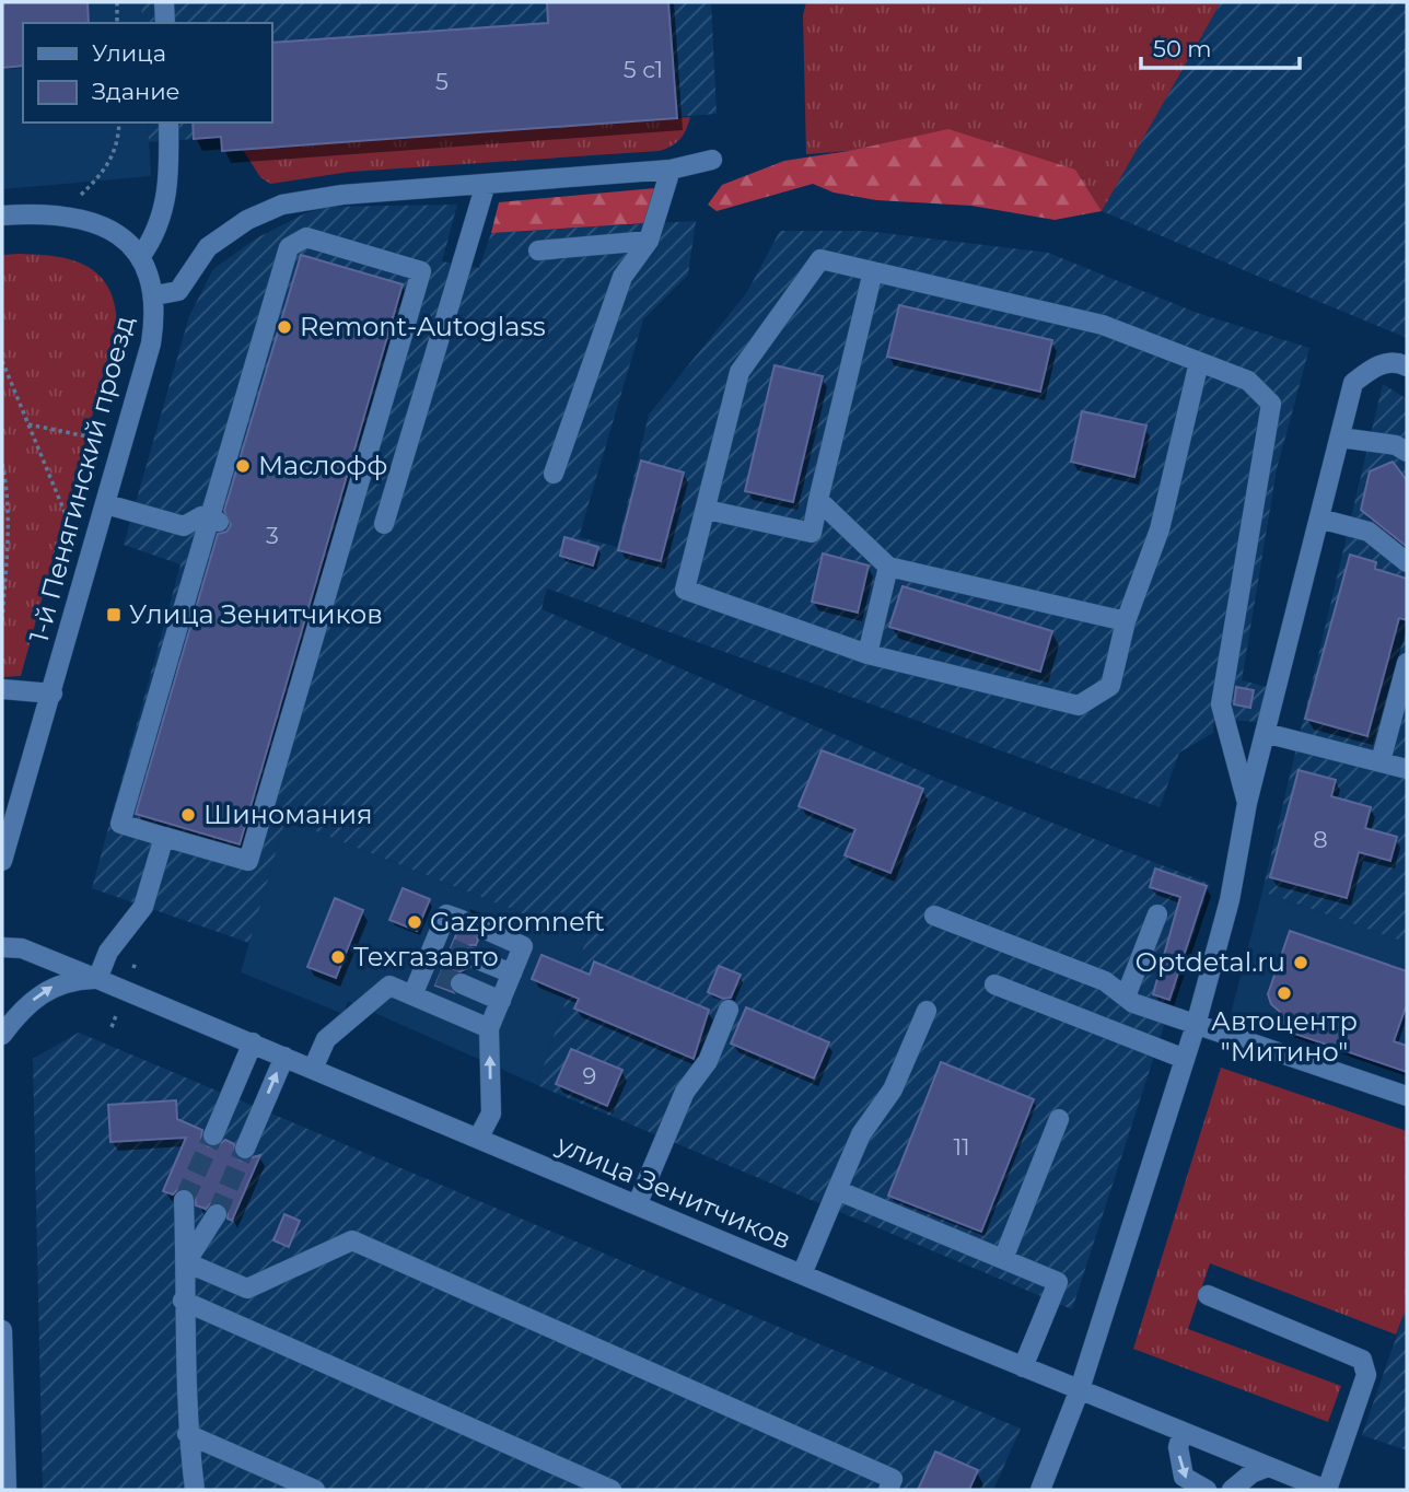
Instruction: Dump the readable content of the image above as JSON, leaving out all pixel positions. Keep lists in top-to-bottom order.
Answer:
{
  "streets": {
    "street": ["1-й Пенягинский проезд", "улица Зенитчиков"]
  },
  "places": {
    "other": [
      "Remont-Autoglass",
      "Маслофф",
      "Шиномания",
      "Gazpromneft",
      "Техгазавто",
      "Optdetal.ru",
      "Автоцентр \"Митино\""
    ],
    "transit": ["Улица Зенитчиков"]
  },
  "house_numbers": [
    "5 с1",
    "5",
    "3",
    "8",
    "9",
    "11"
  ],
  "legend": ["Улица", "Здание"],
  "scale_bar": "50 m"
}
